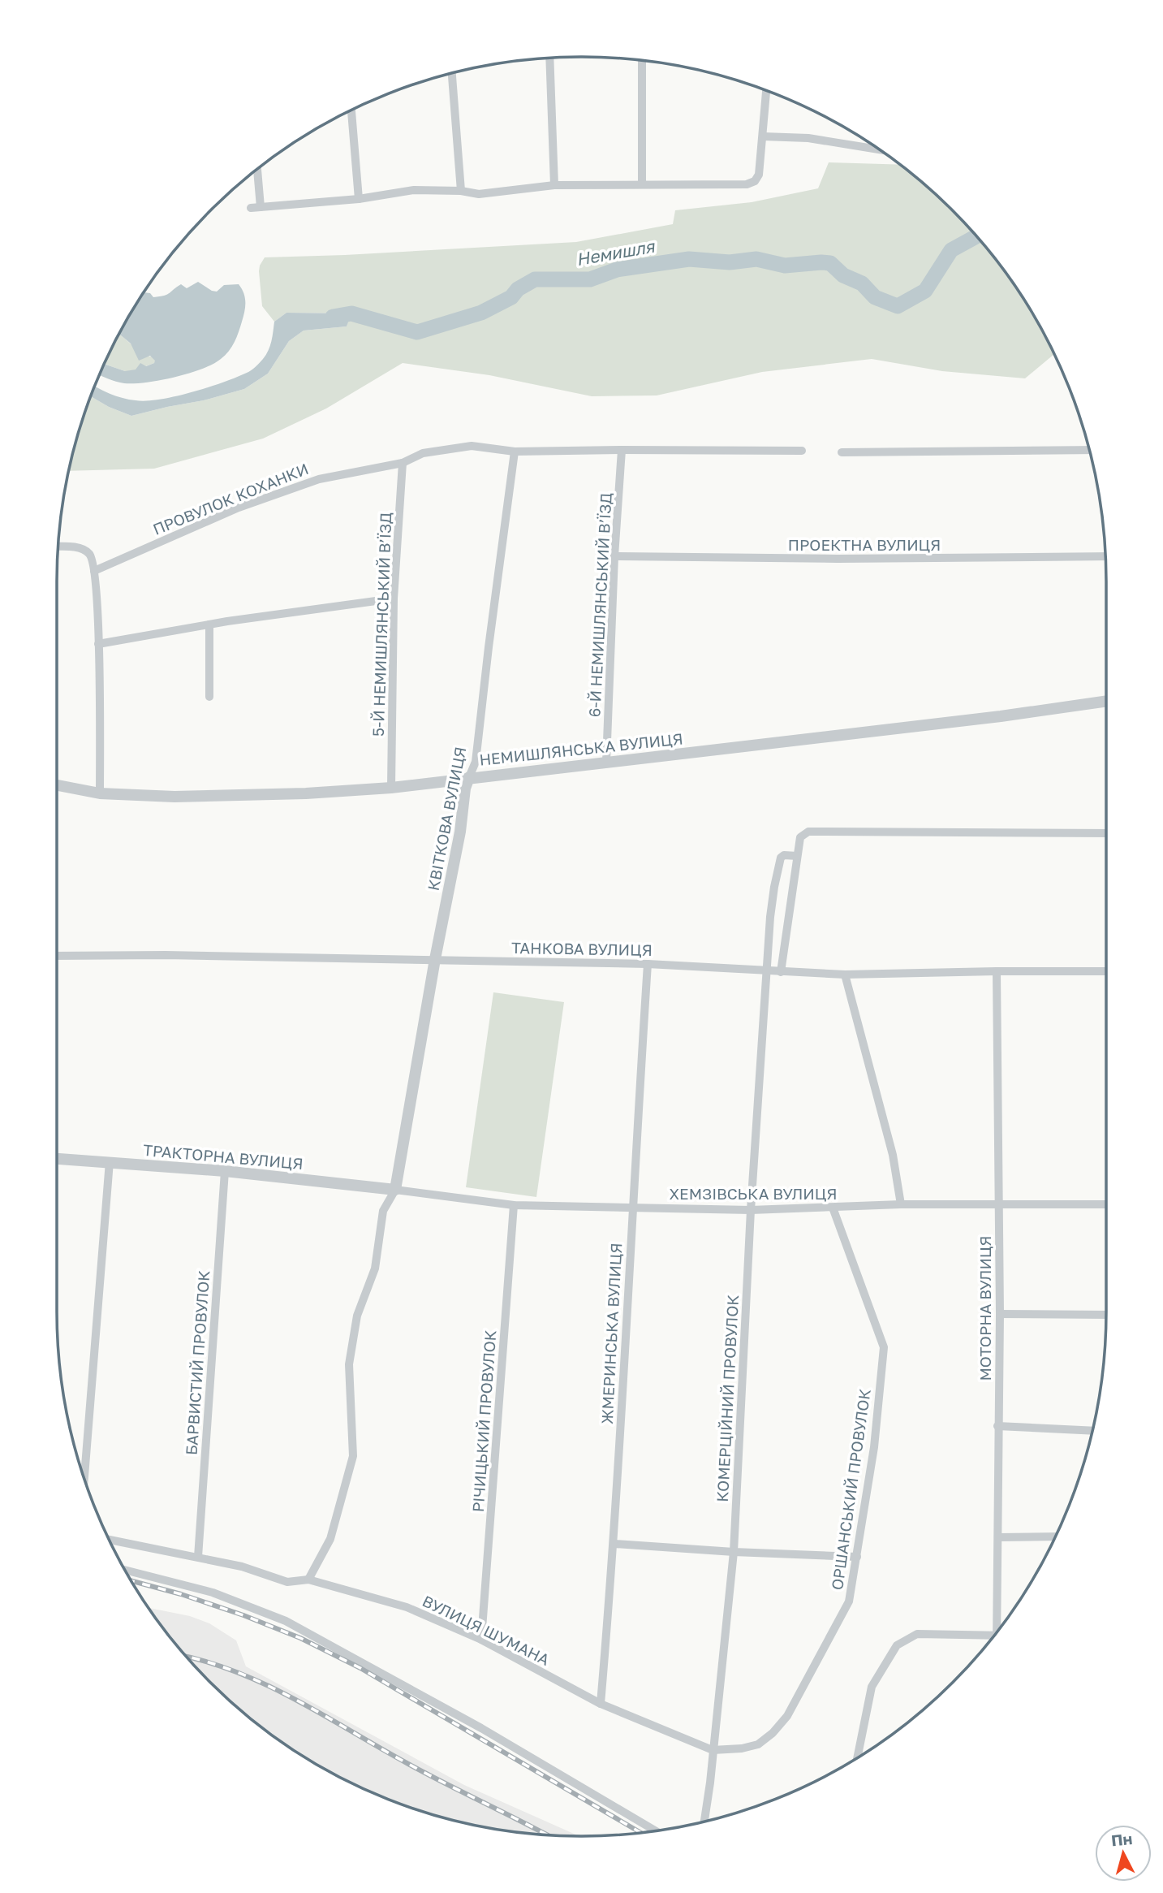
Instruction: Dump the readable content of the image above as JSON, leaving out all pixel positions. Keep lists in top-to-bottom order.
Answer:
{
  "streets": {
    "street": [
      "ПРОВУЛОК КОХАНКИ",
      "ПРОЕКТНА ВУЛИЦЯ",
      "6-Й НЕМИШЛЯНСЬКИЙ В’ЇЗД",
      "5-Й НЕМИШЛЯНСЬКИЙ В’ЇЗД",
      "НЕМИШЛЯНСЬКА ВУЛИЦЯ",
      "КВІТКОВА ВУЛИЦЯ",
      "ТАНКОВА ВУЛИЦЯ",
      "ТРАКТОРНА ВУЛИЦЯ",
      "ХЕМЗІВСЬКА ВУЛИЦЯ",
      "МОТОРНА ВУЛИЦЯ",
      "ЖМЕРИНСЬКА ВУЛИЦЯ",
      "БАРВИСТИЙ ПРОВУЛОК",
      "КОМЕРЦІЙНИЙ ПРОВУЛОК",
      "РІЧИЦЬКИЙ ПРОВУЛОК",
      "ОРШАНСЬКИЙ ПРОВУЛОК",
      "ВУЛИЦЯ ШУМАНА"
    ]
  },
  "crossings": [
    ["ПРОВУЛОК КОХАНКИ", "6-Й НЕМИШЛЯНСЬКИЙ В’ЇЗД"],
    ["ПРОВУЛОК КОХАНКИ", "5-Й НЕМИШЛЯНСЬКИЙ В’ЇЗД"],
    ["ПРОВУЛОК КОХАНКИ", "КВІТКОВА ВУЛИЦЯ"],
    ["ПРОЕКТНА ВУЛИЦЯ", "6-Й НЕМИШЛЯНСЬКИЙ В’ЇЗД"],
    ["6-Й НЕМИШЛЯНСЬКИЙ В’ЇЗД", "НЕМИШЛЯНСЬКА ВУЛИЦЯ"],
    ["5-Й НЕМИШЛЯНСЬКИЙ В’ЇЗД", "НЕМИШЛЯНСЬКА ВУЛИЦЯ"],
    ["НЕМИШЛЯНСЬКА ВУЛИЦЯ", "КВІТКОВА ВУЛИЦЯ"],
    ["КВІТКОВА ВУЛИЦЯ", "ТАНКОВА ВУЛИЦЯ"],
    ["КВІТКОВА ВУЛИЦЯ", "ТРАКТОРНА ВУЛИЦЯ"],
    ["КВІТКОВА ВУЛИЦЯ", "ХЕМЗІВСЬКА ВУЛИЦЯ"],
    ["ТАНКОВА ВУЛИЦЯ", "МОТОРНА ВУЛИЦЯ"],
    ["ТАНКОВА ВУЛИЦЯ", "ЖМЕРИНСЬКА ВУЛИЦЯ"],
    ["ТАНКОВА ВУЛИЦЯ", "КОМЕРЦІЙНИЙ ПРОВУЛОК"],
    ["ТРАКТОРНА ВУЛИЦЯ", "ХЕМЗІВСЬКА ВУЛИЦЯ"],
    ["ТРАКТОРНА ВУЛИЦЯ", "БАРВИСТИЙ ПРОВУЛОК"],
    ["ХЕМЗІВСЬКА ВУЛИЦЯ", "МОТОРНА ВУЛИЦЯ"],
    ["ХЕМЗІВСЬКА ВУЛИЦЯ", "ЖМЕРИНСЬКА ВУЛИЦЯ"],
    ["ХЕМЗІВСЬКА ВУЛИЦЯ", "КОМЕРЦІЙНИЙ ПРОВУЛОК"],
    ["ХЕМЗІВСЬКА ВУЛИЦЯ", "РІЧИЦЬКИЙ ПРОВУЛОК"],
    ["ХЕМЗІВСЬКА ВУЛИЦЯ", "ОРШАНСЬКИЙ ПРОВУЛОК"],
    ["ЖМЕРИНСЬКА ВУЛИЦЯ", "ВУЛИЦЯ ШУМАНА"],
    ["БАРВИСТИЙ ПРОВУЛОК", "ВУЛИЦЯ ШУМАНА"],
    ["КОМЕРЦІЙНИЙ ПРОВУЛОК", "ОРШАНСЬКИЙ ПРОВУЛОК"],
    ["КОМЕРЦІЙНИЙ ПРОВУЛОК", "ВУЛИЦЯ ШУМАНА"],
    ["РІЧИЦЬКИЙ ПРОВУЛОК", "ВУЛИЦЯ ШУМАНА"],
    ["ОРШАНСЬКИЙ ПРОВУЛОК", "ВУЛИЦЯ ШУМАНА"]
  ],
  "water": ["Немишля"],
  "north": "top"
}
